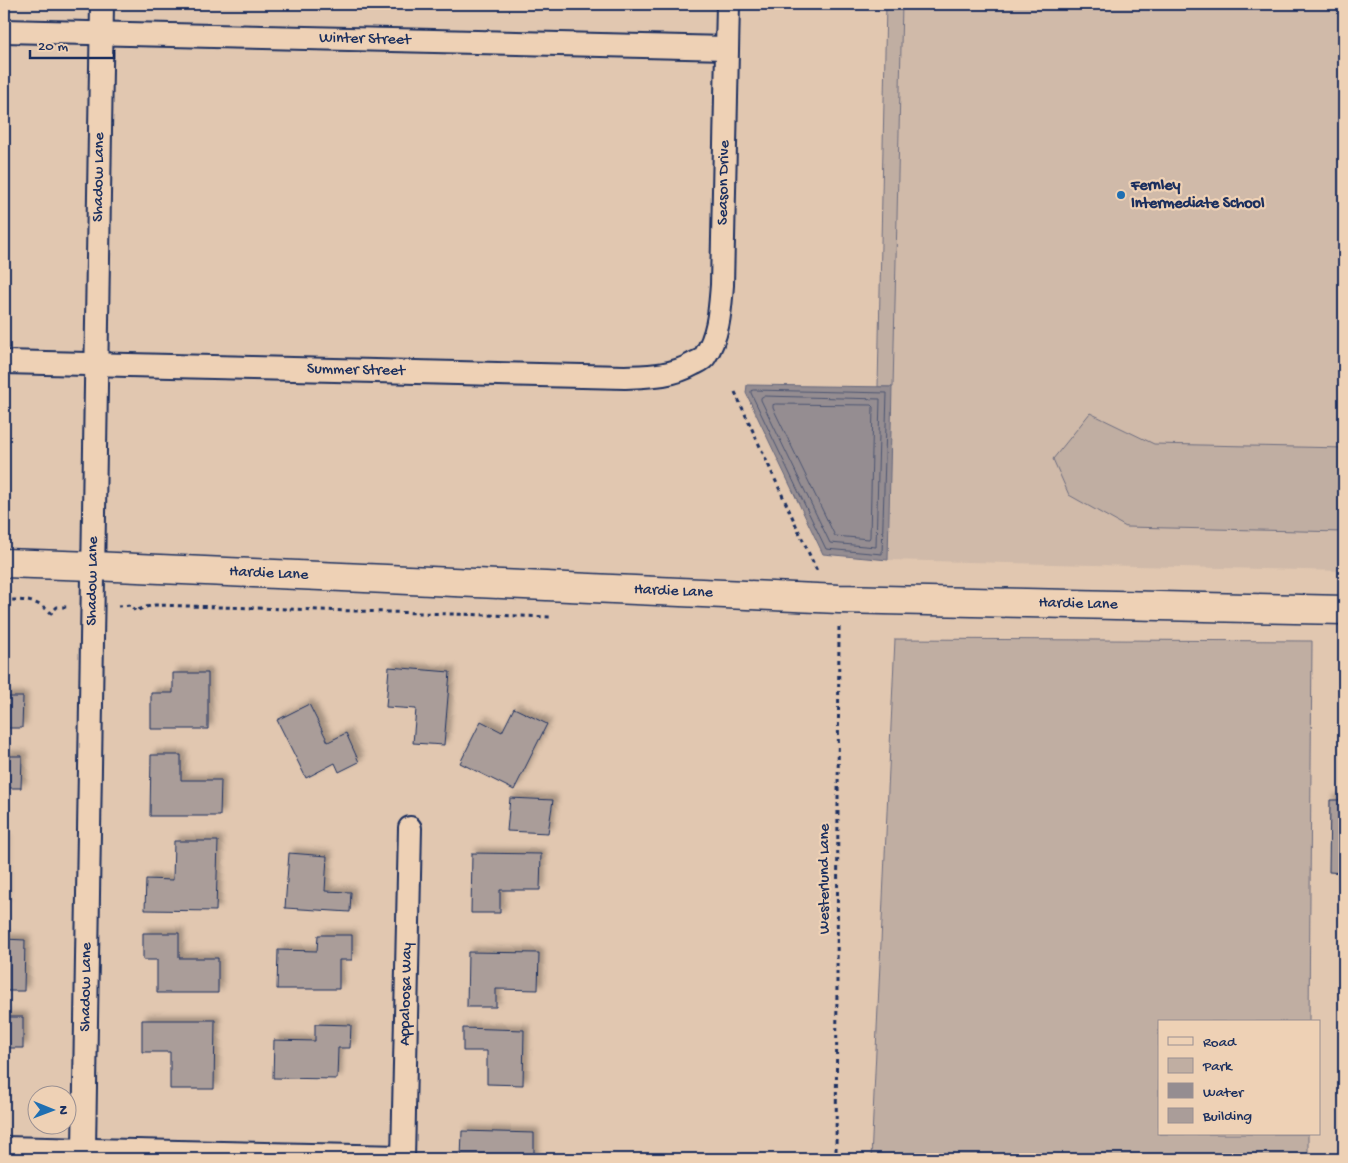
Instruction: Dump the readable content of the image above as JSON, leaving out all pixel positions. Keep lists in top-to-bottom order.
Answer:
{
  "streets": {
    "street": [
      "Winter Street",
      "Shadow Lane",
      "Season Drive",
      "Summer Street",
      "Hardie Lane",
      "Appaloosa Way"
    ],
    "path": ["Westerlund Lane"]
  },
  "crossings": [
    ["Winter Street", "Shadow Lane"],
    ["Winter Street", "Season Drive"],
    ["Shadow Lane", "Summer Street"],
    ["Shadow Lane", "Hardie Lane"],
    ["Season Drive", "Summer Street"],
    ["Hardie Lane", "Westerlund Lane"]
  ],
  "places": ["Fernley Intermediate School"],
  "legend": [
    "Road",
    "Park",
    "Water",
    "Building"
  ],
  "scale_bar": "20 m",
  "north": "right"
}
